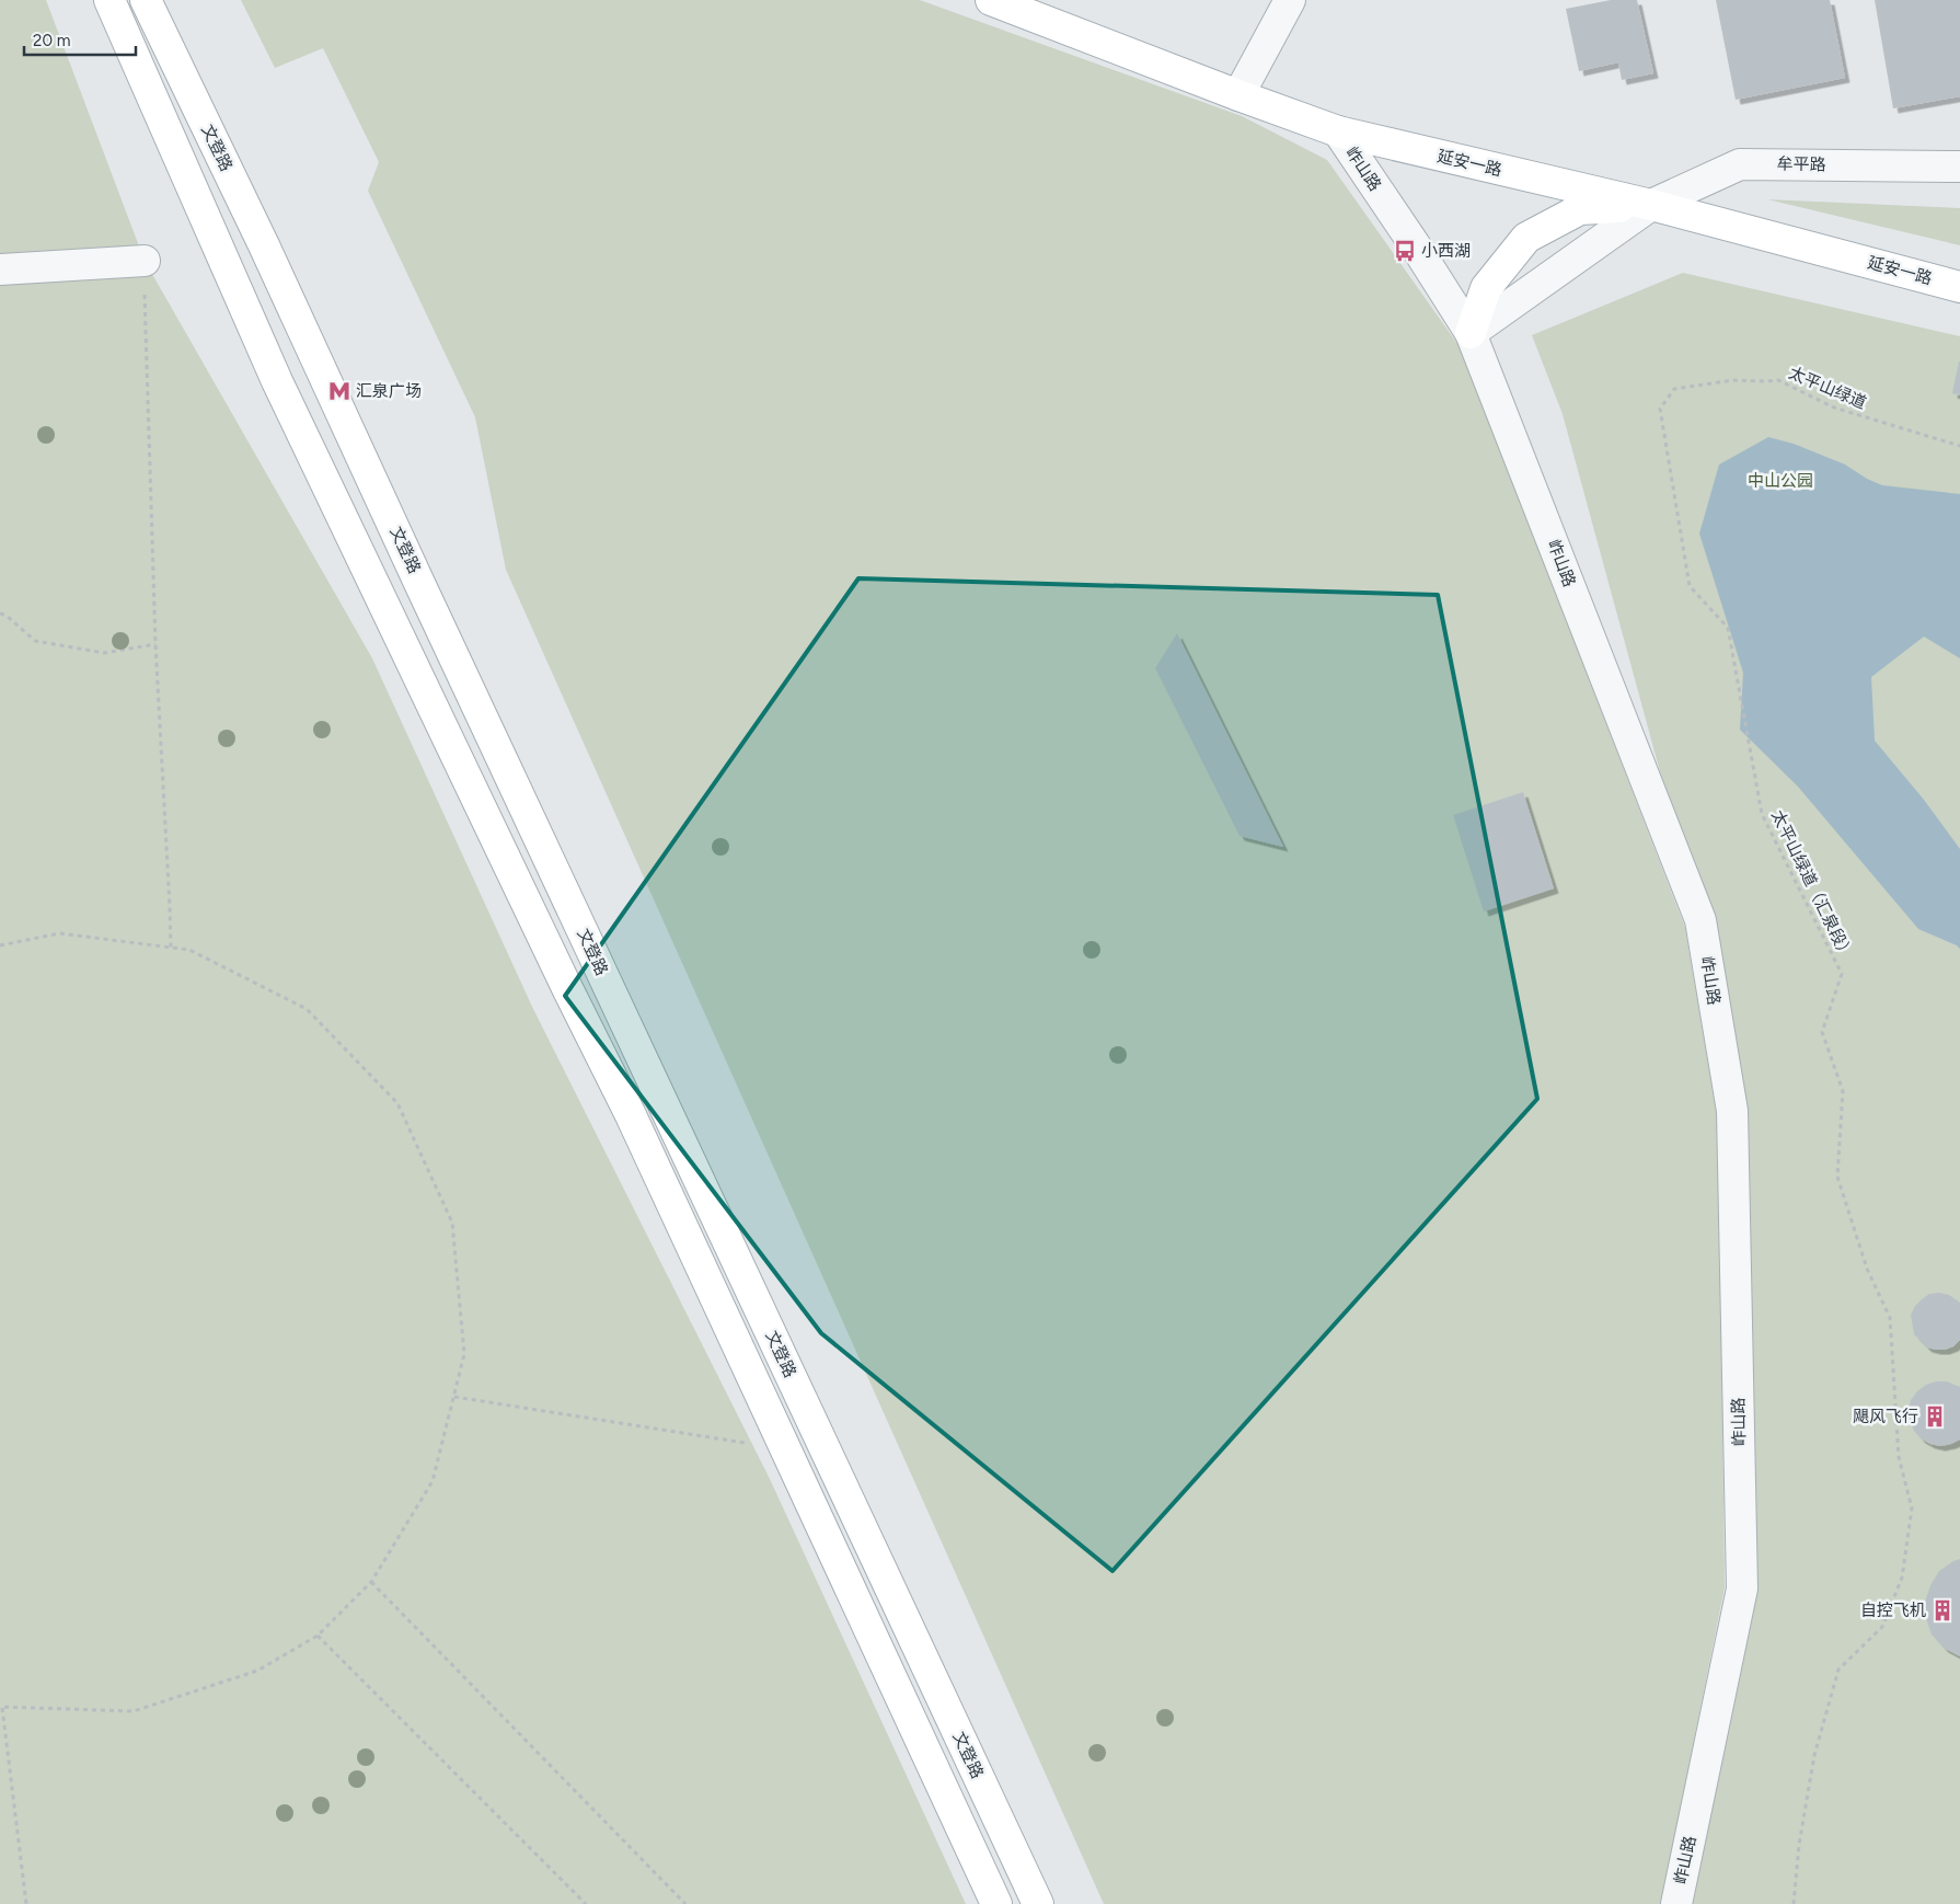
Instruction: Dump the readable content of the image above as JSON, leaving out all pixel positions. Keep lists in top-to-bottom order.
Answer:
{
  "streets": {
    "main road": ["文登路", "延安一路"],
    "street": ["牟平路", "岞山路"],
    "path": ["太平山绿道", "太平山绿道（汇泉段）"]
  },
  "crossings": [
    ["延安一路", "牟平路"],
    ["延安一路", "岞山路"],
    ["牟平路", "岞山路"],
    ["太平山绿道", "太平山绿道（汇泉段）"]
  ],
  "parks": ["中山公园"],
  "places": {
    "bus stop": ["小西湖"],
    "metro station": ["汇泉广场"],
    "building": ["飓风飞行", "自控飞机"]
  },
  "scale_bar": "20 m"
}
